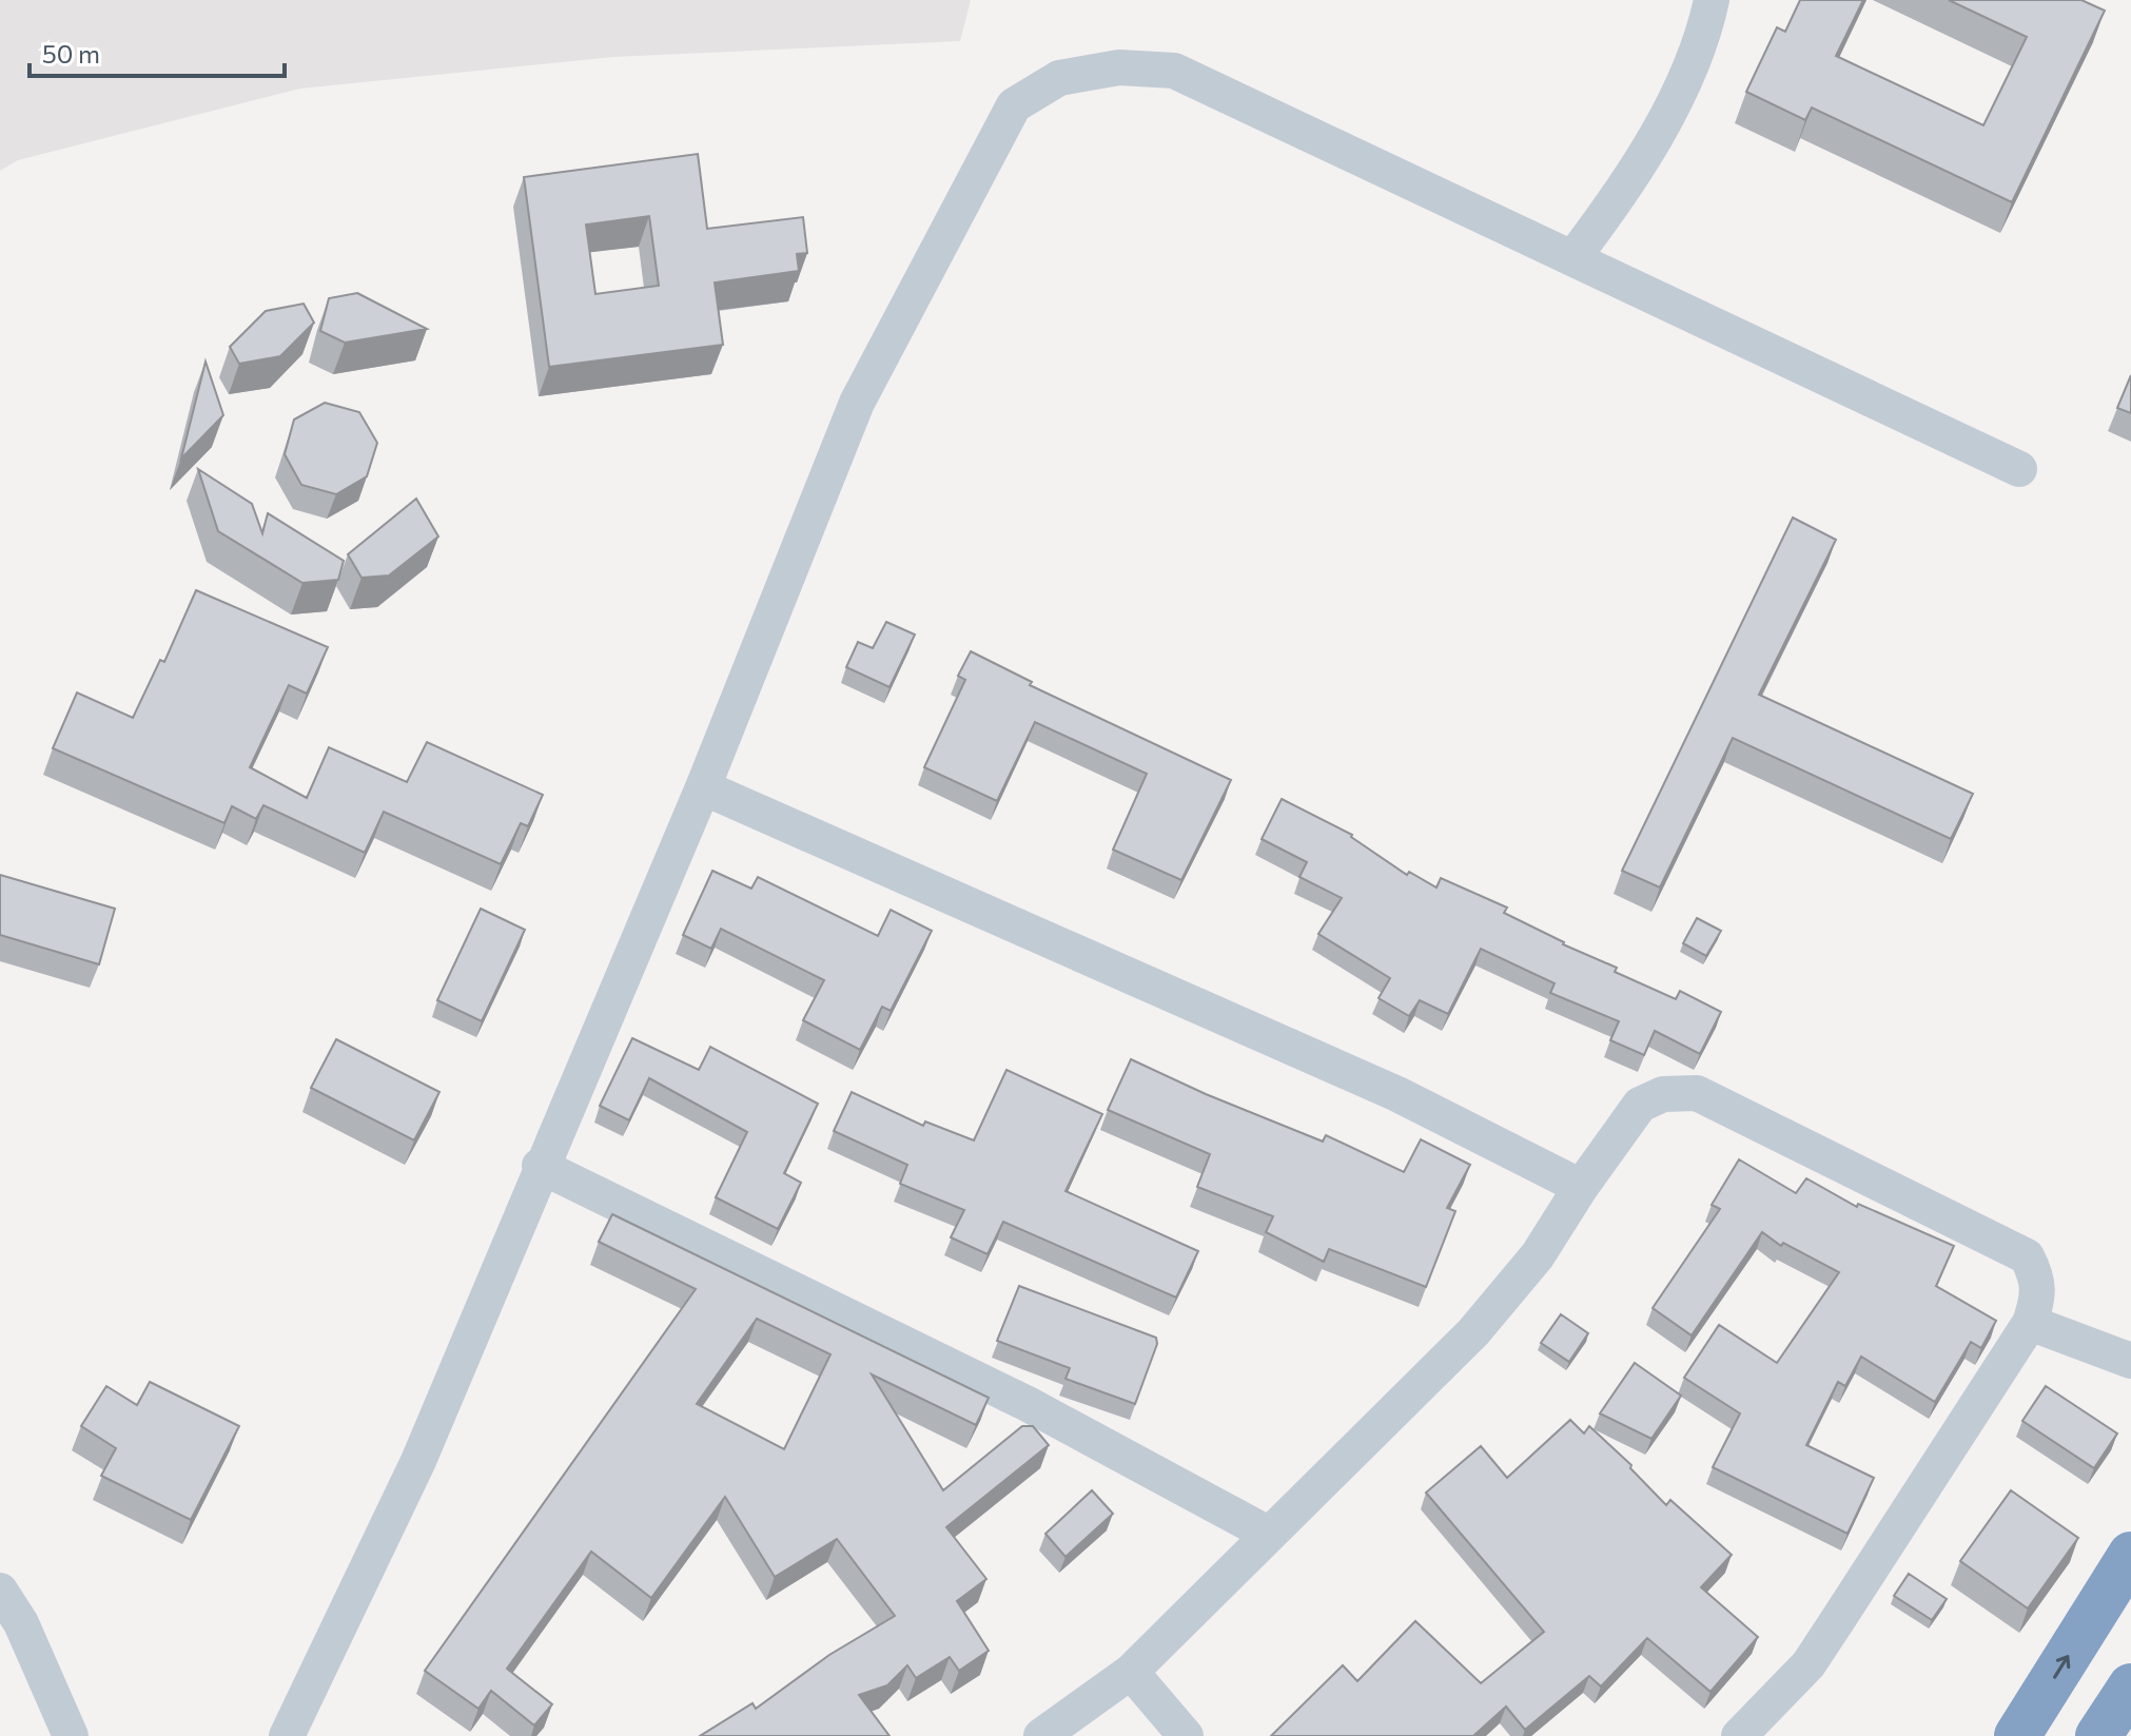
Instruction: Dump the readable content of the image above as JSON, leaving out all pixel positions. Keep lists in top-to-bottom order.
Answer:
{
  "scale_bar": "50 m"
}
